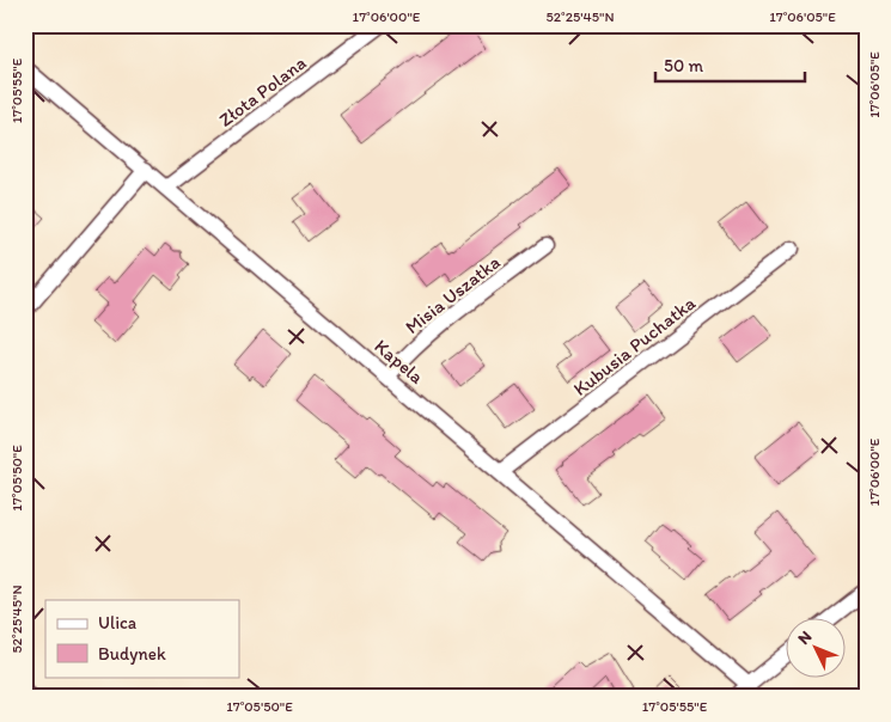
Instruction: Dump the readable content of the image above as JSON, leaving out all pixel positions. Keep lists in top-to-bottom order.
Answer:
{
  "streets": {
    "street": [
      "Złota Polana",
      "Misia Uszatka",
      "Kubusia Puchatka",
      "Kapela"
    ]
  },
  "crossings": [
    ["Złota Polana", "Kapela"],
    ["Misia Uszatka", "Kapela"],
    ["Kubusia Puchatka", "Kapela"]
  ],
  "legend": ["Ulica", "Budynek"],
  "scale_bar": "50 m",
  "north": "top left",
  "coordinates": [
    "17°06'00\"E",
    "52°25'45\"N",
    "17°06'05\"E",
    "17°05'55\"E",
    "17°05'50\"E"
  ]
}
